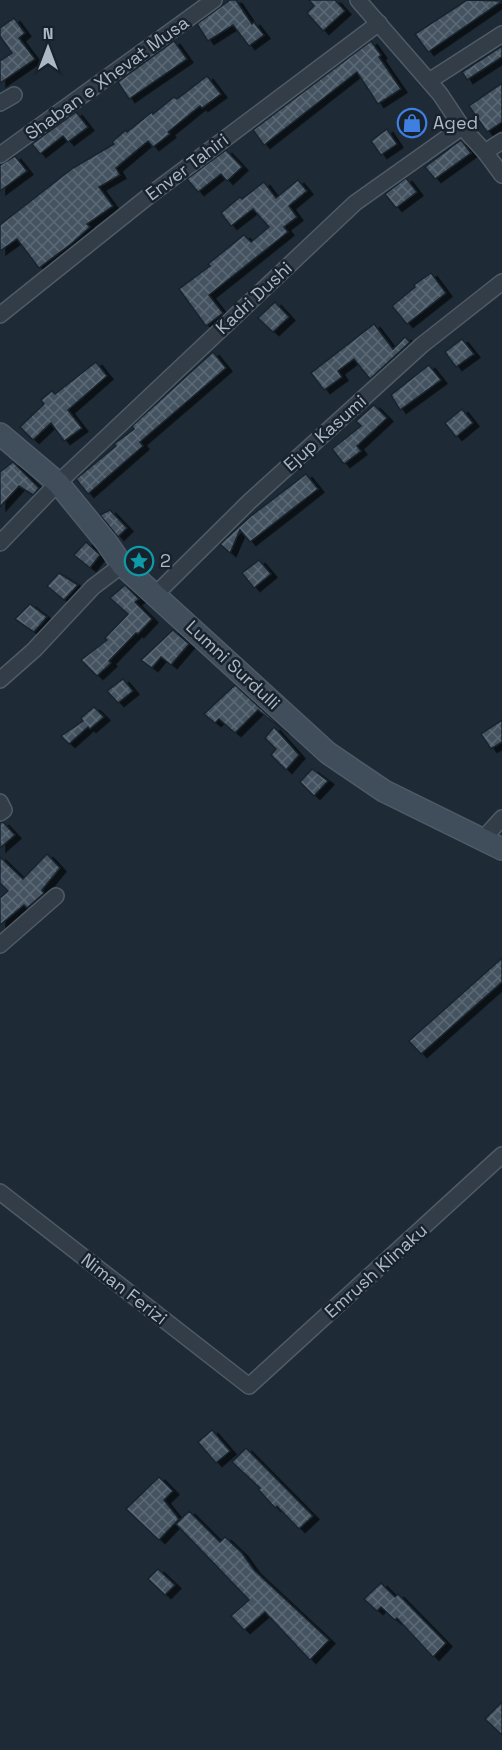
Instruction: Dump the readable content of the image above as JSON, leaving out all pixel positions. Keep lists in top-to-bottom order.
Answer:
{
  "streets": {
    "street": [
      "Shaban e Xhevat Musa",
      "Enver Tahiri",
      "Kadri Dushi",
      "Ejup Kasumi",
      "Lumni Surdulli",
      "Emrush Klinaku",
      "Niman Ferizi"
    ]
  },
  "crossings": [
    ["Kadri Dushi", "Lumni Surdulli"],
    ["Ejup Kasumi", "Lumni Surdulli"],
    ["Emrush Klinaku", "Niman Ferizi"]
  ],
  "places": {
    "shop": ["Aged"],
    "place": ["2"]
  },
  "north": "top"
}
